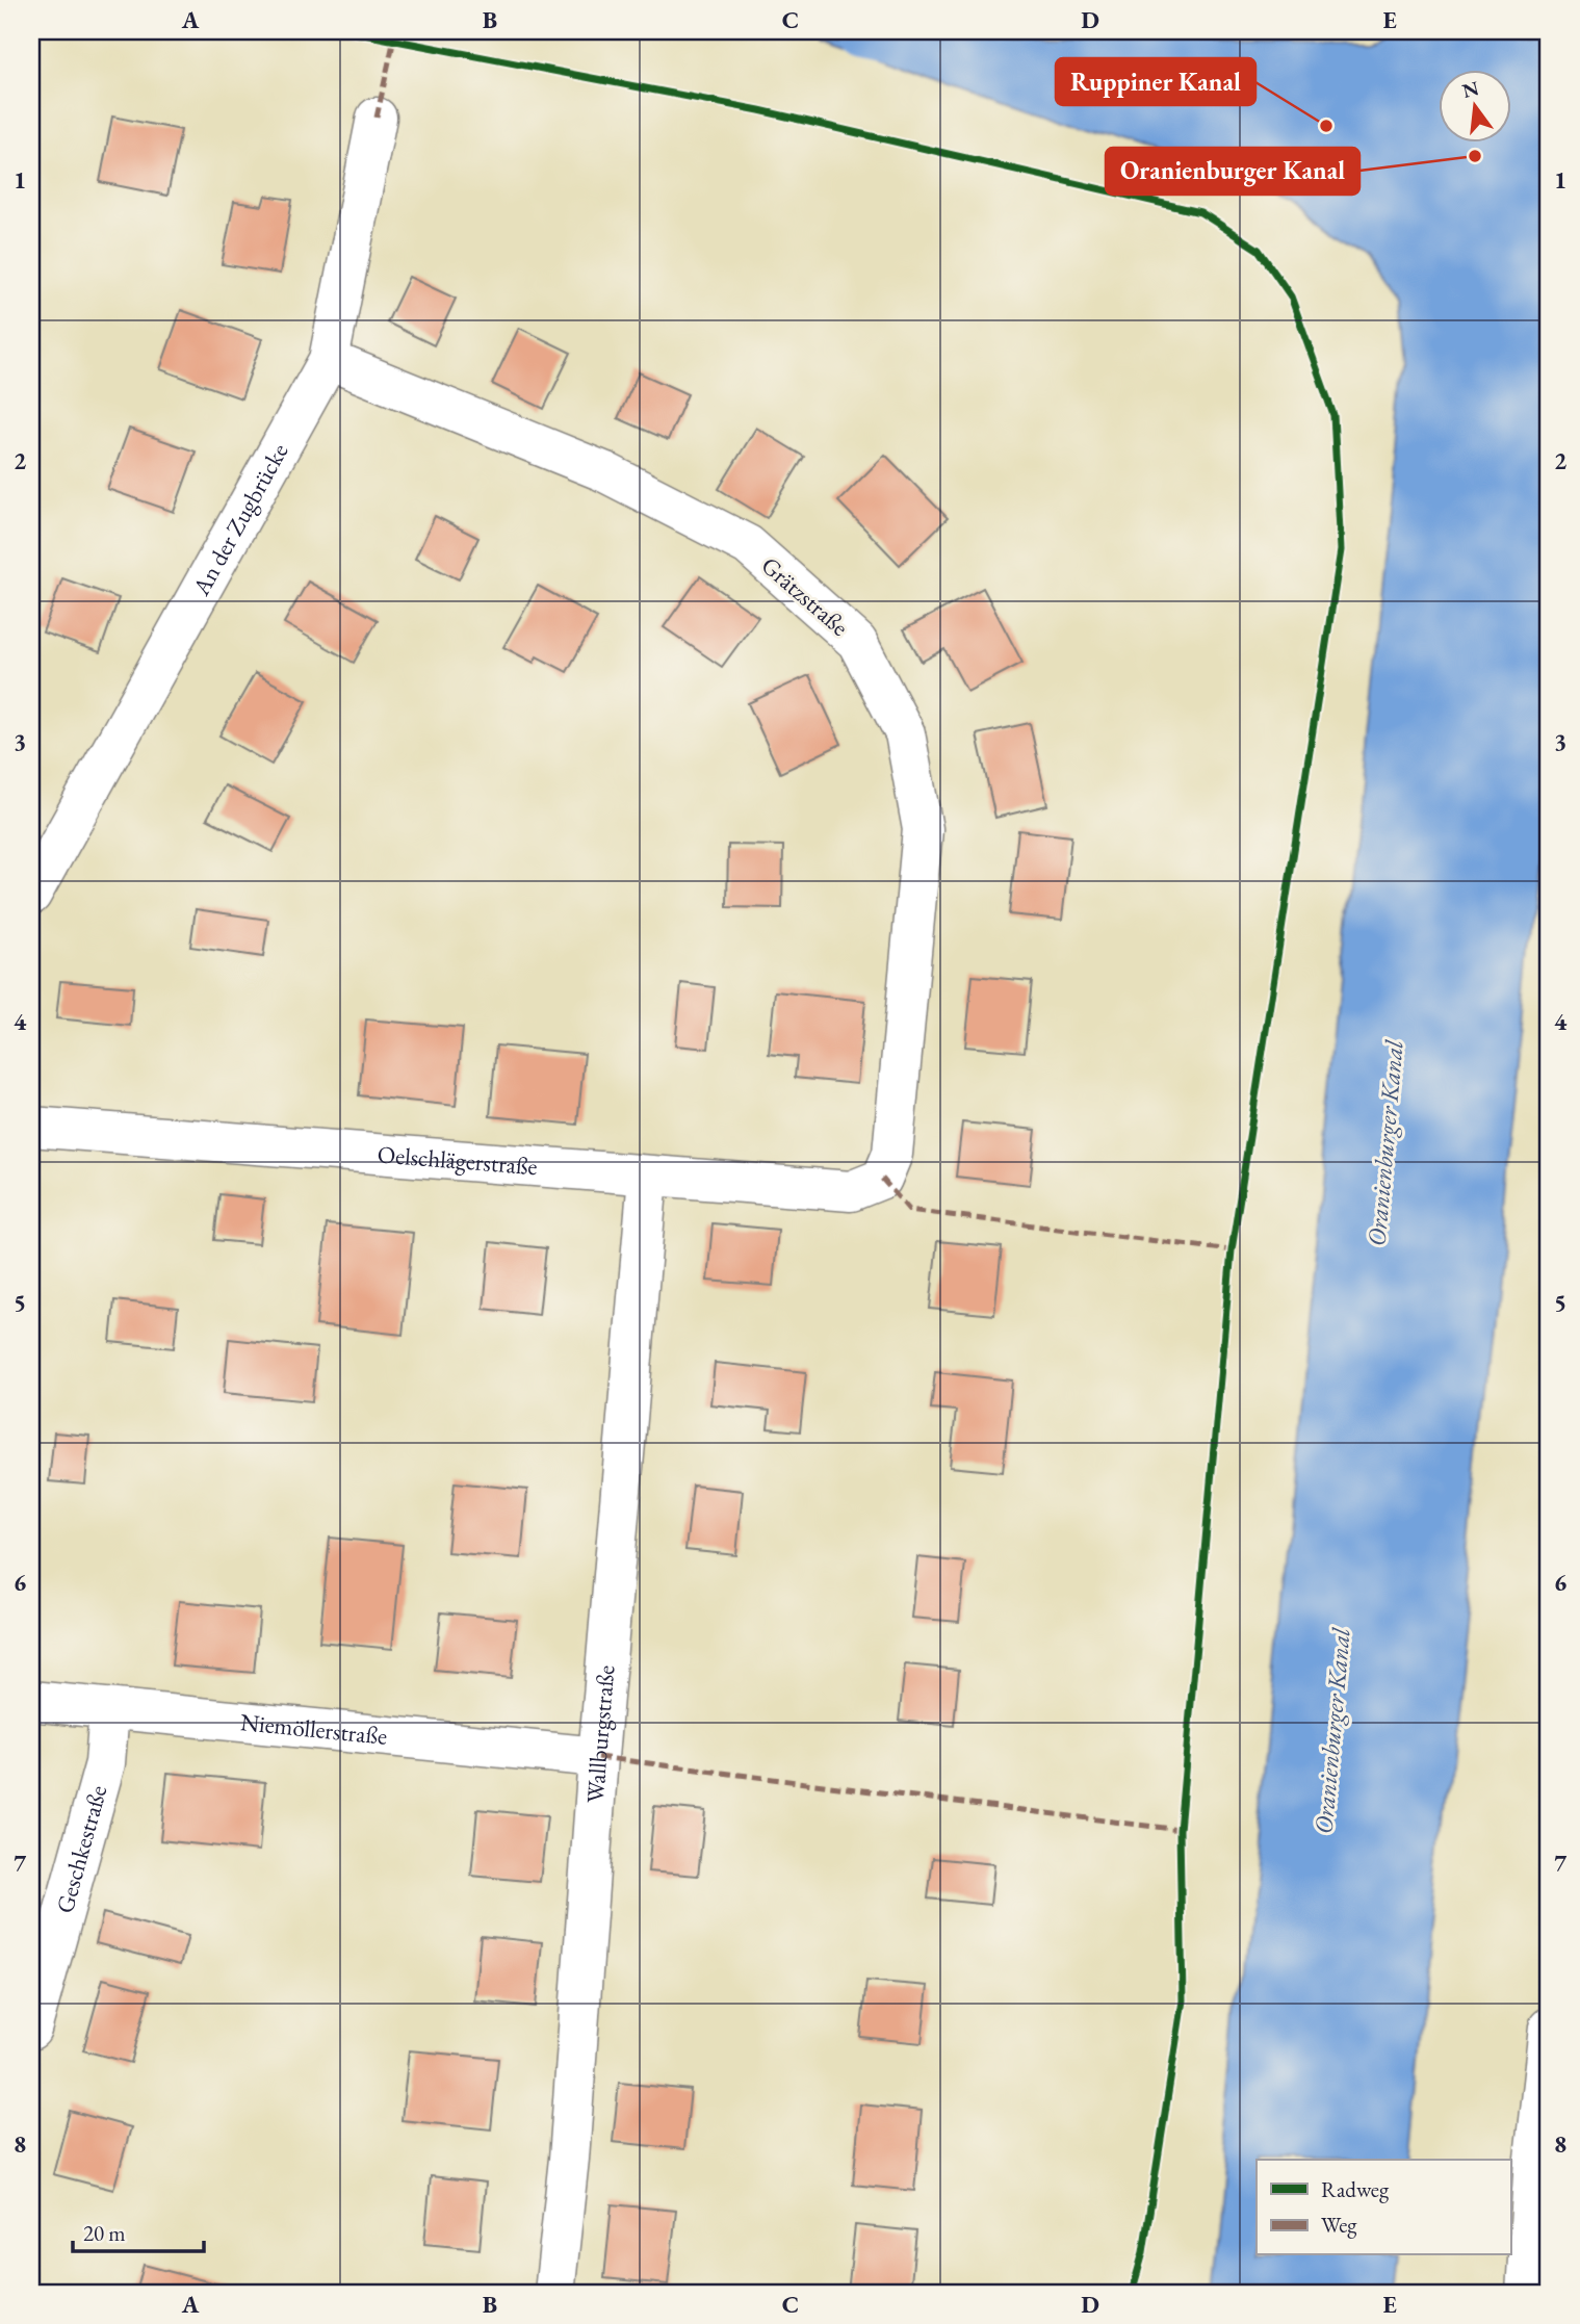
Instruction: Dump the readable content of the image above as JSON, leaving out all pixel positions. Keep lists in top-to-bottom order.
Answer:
{
  "streets": {
    "street": [
      "An der Zugbrücke",
      "Grätzstraße",
      "Oelschlägerstraße",
      "Niemöllerstraße",
      "Wallburgstraße",
      "Geschkestraße"
    ]
  },
  "crossings": [
    ["An der Zugbrücke", "Grätzstraße"],
    ["Grätzstraße", "Oelschlägerstraße"],
    ["Oelschlägerstraße", "Wallburgstraße"],
    ["Niemöllerstraße", "Wallburgstraße"],
    ["Niemöllerstraße", "Geschkestraße"]
  ],
  "water": ["Oranienburger Kanal"],
  "places": ["Ruppiner Kanal", "Oranienburger Kanal"],
  "legend": ["Radweg", "Weg"],
  "scale_bar": "20 m",
  "north": "top",
  "grid": {
    "columns": [
      "A",
      "B",
      "C",
      "D",
      "E"
    ],
    "rows": [
      "1",
      "2",
      "3",
      "4",
      "5",
      "6",
      "7",
      "8"
    ]
  }
}
